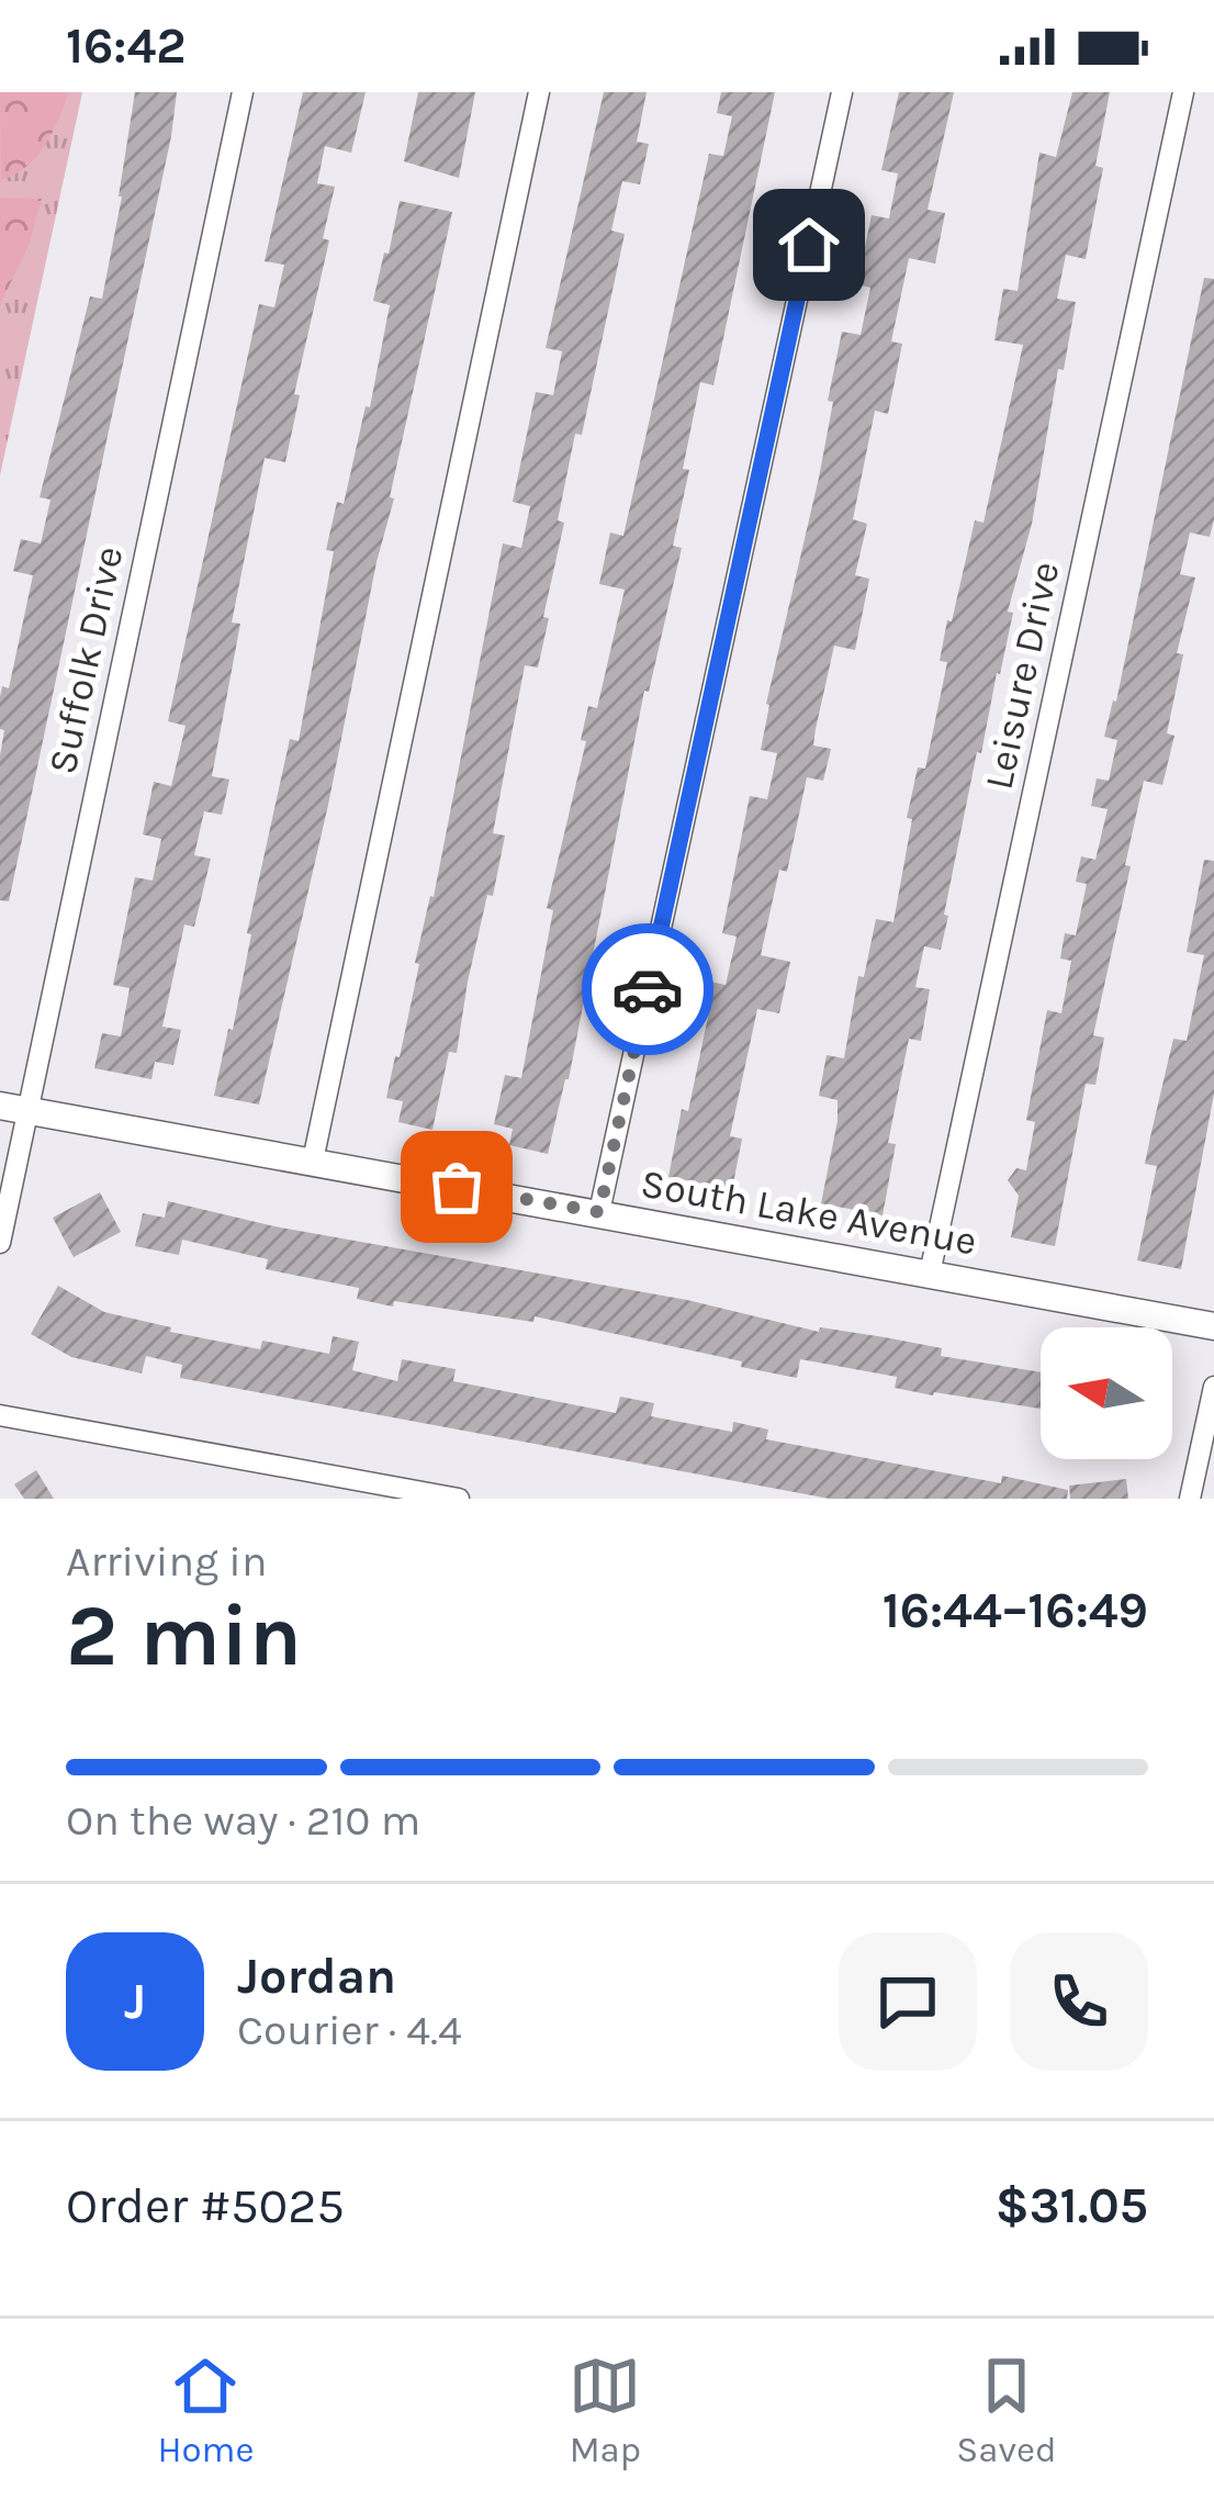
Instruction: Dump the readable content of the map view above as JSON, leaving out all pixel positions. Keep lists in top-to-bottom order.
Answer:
{
  "streets": {
    "street": ["Suffolk Drive", "Leisure Drive", "South Lake Avenue"]
  },
  "crossings": [
    ["Suffolk Drive", "South Lake Avenue"],
    ["Leisure Drive", "South Lake Avenue"]
  ],
  "north": "left",
  "page": {
    "status": "16:42",
    "heading": ["2 min", "Arriving in", "16:44–16:49"],
    "panel": [
      "Jordan",
      "Courier · 4.4",
      "Order #5025",
      "$31.05"
    ],
    "bar": "On the way · 210 m",
    "round": "J",
    "tabs": ["Home", "Map", "Saved"]
  }
}
